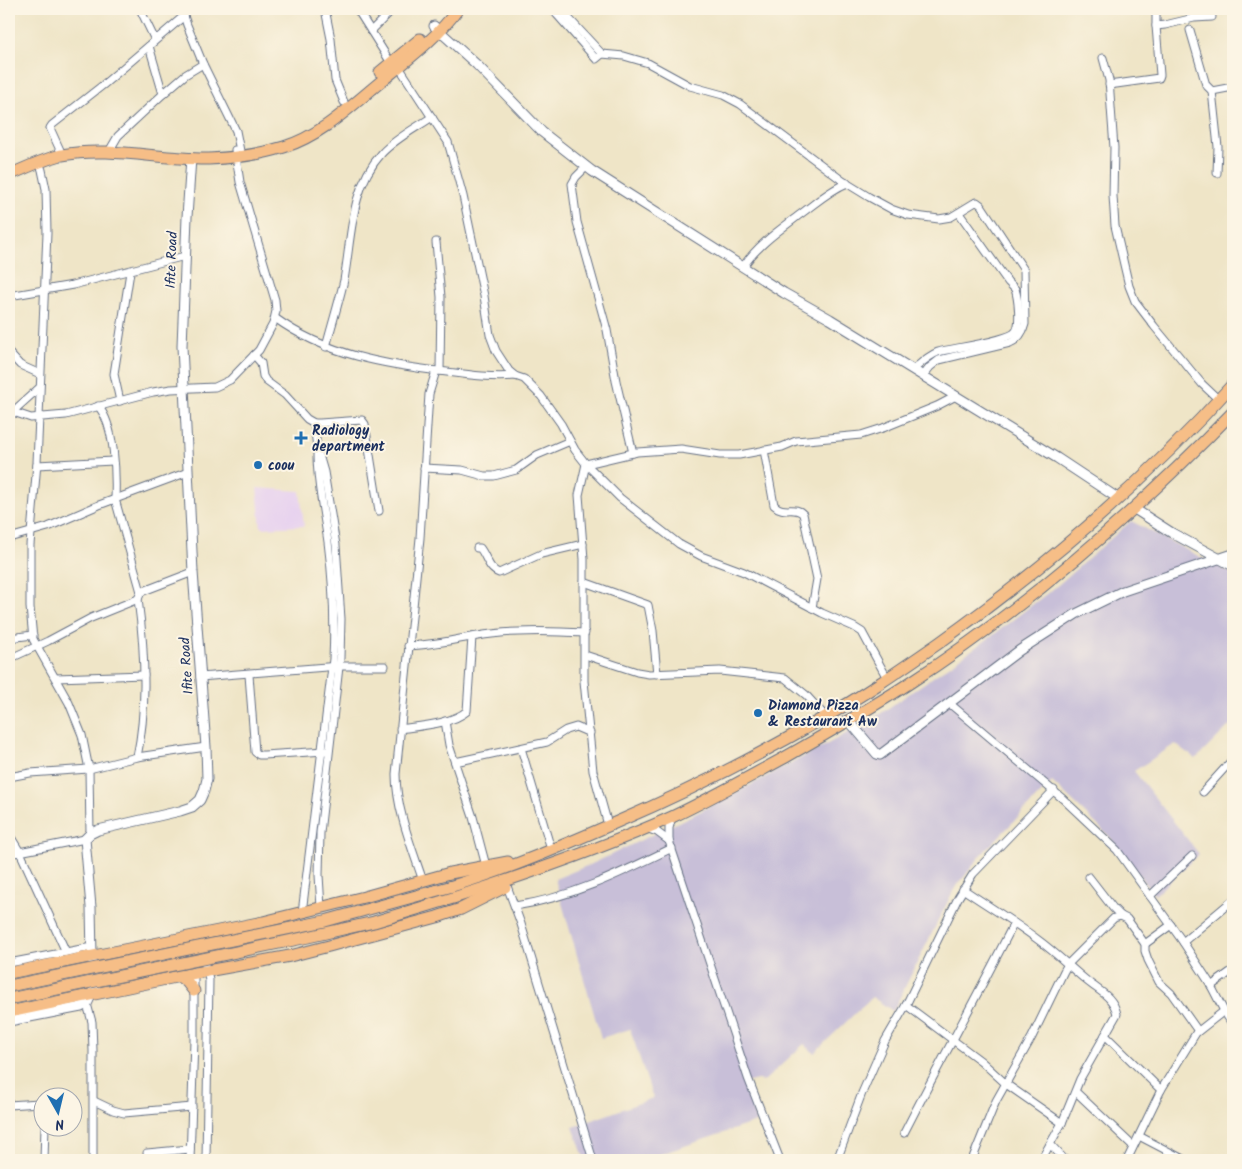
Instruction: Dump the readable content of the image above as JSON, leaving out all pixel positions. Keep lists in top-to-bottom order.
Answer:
{
  "streets": {
    "street": ["Ifite Road"]
  },
  "places": {
    "health": ["Radiology department"],
    "other": ["coou", "Diamond Pizza & Restaurant Aw"]
  },
  "north": "bottom"
}
